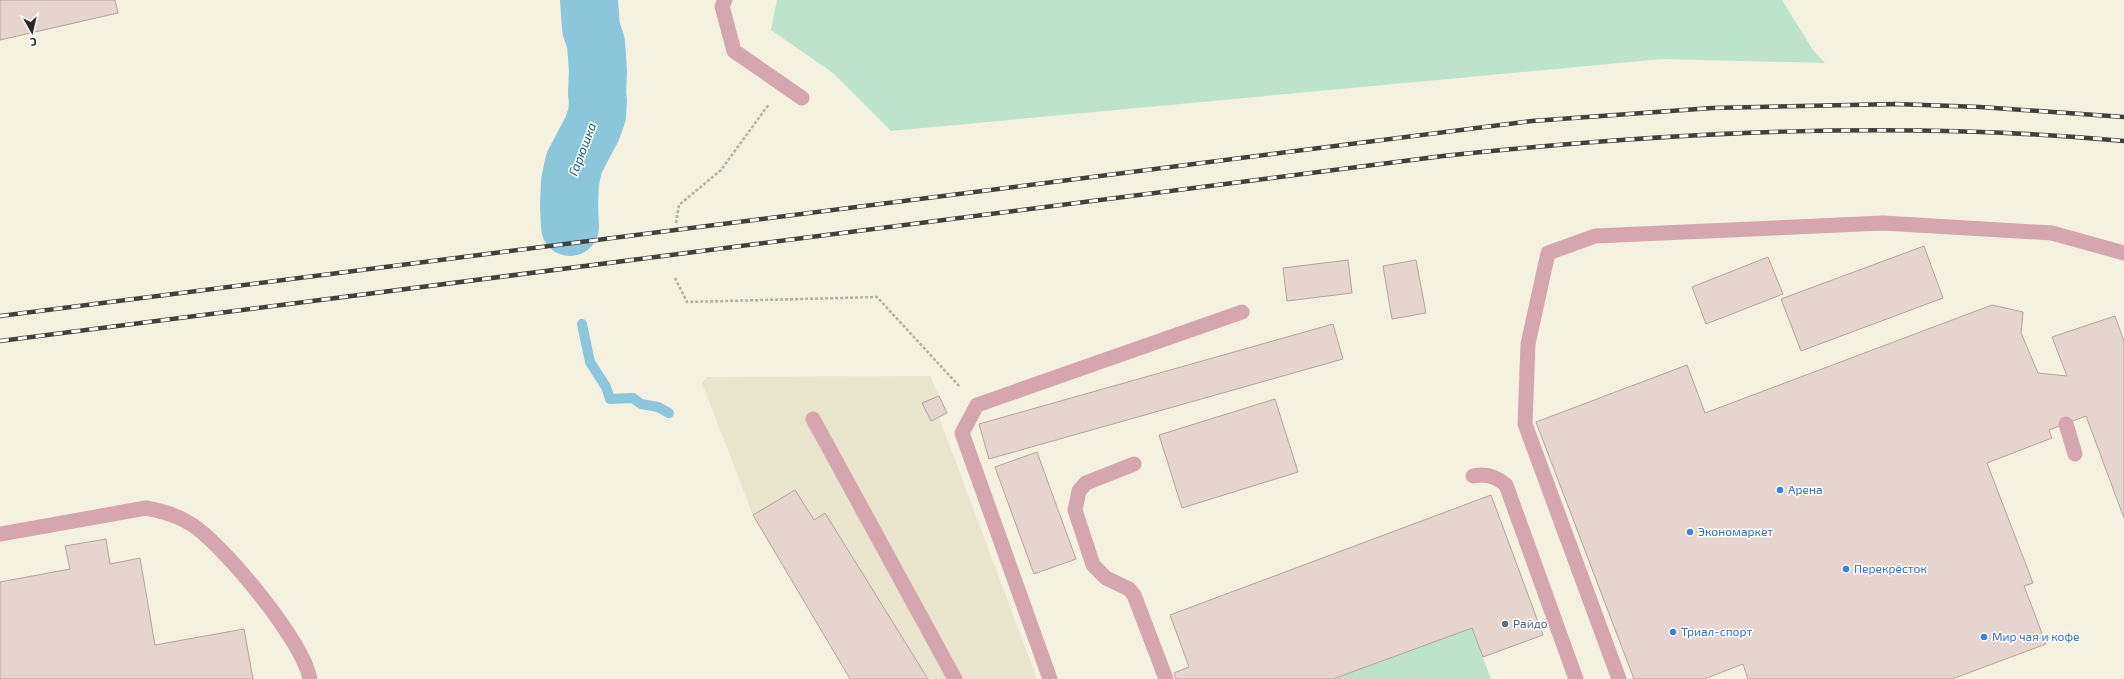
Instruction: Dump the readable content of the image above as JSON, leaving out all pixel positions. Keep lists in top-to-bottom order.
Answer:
{
  "water": ["Гарюшка"],
  "places": [
    "Арена",
    "Экономаркет",
    "Перекрёсток",
    "Райдо",
    "Триал-спорт",
    "Мир чая и кофе"
  ],
  "north": "bottom"
}
